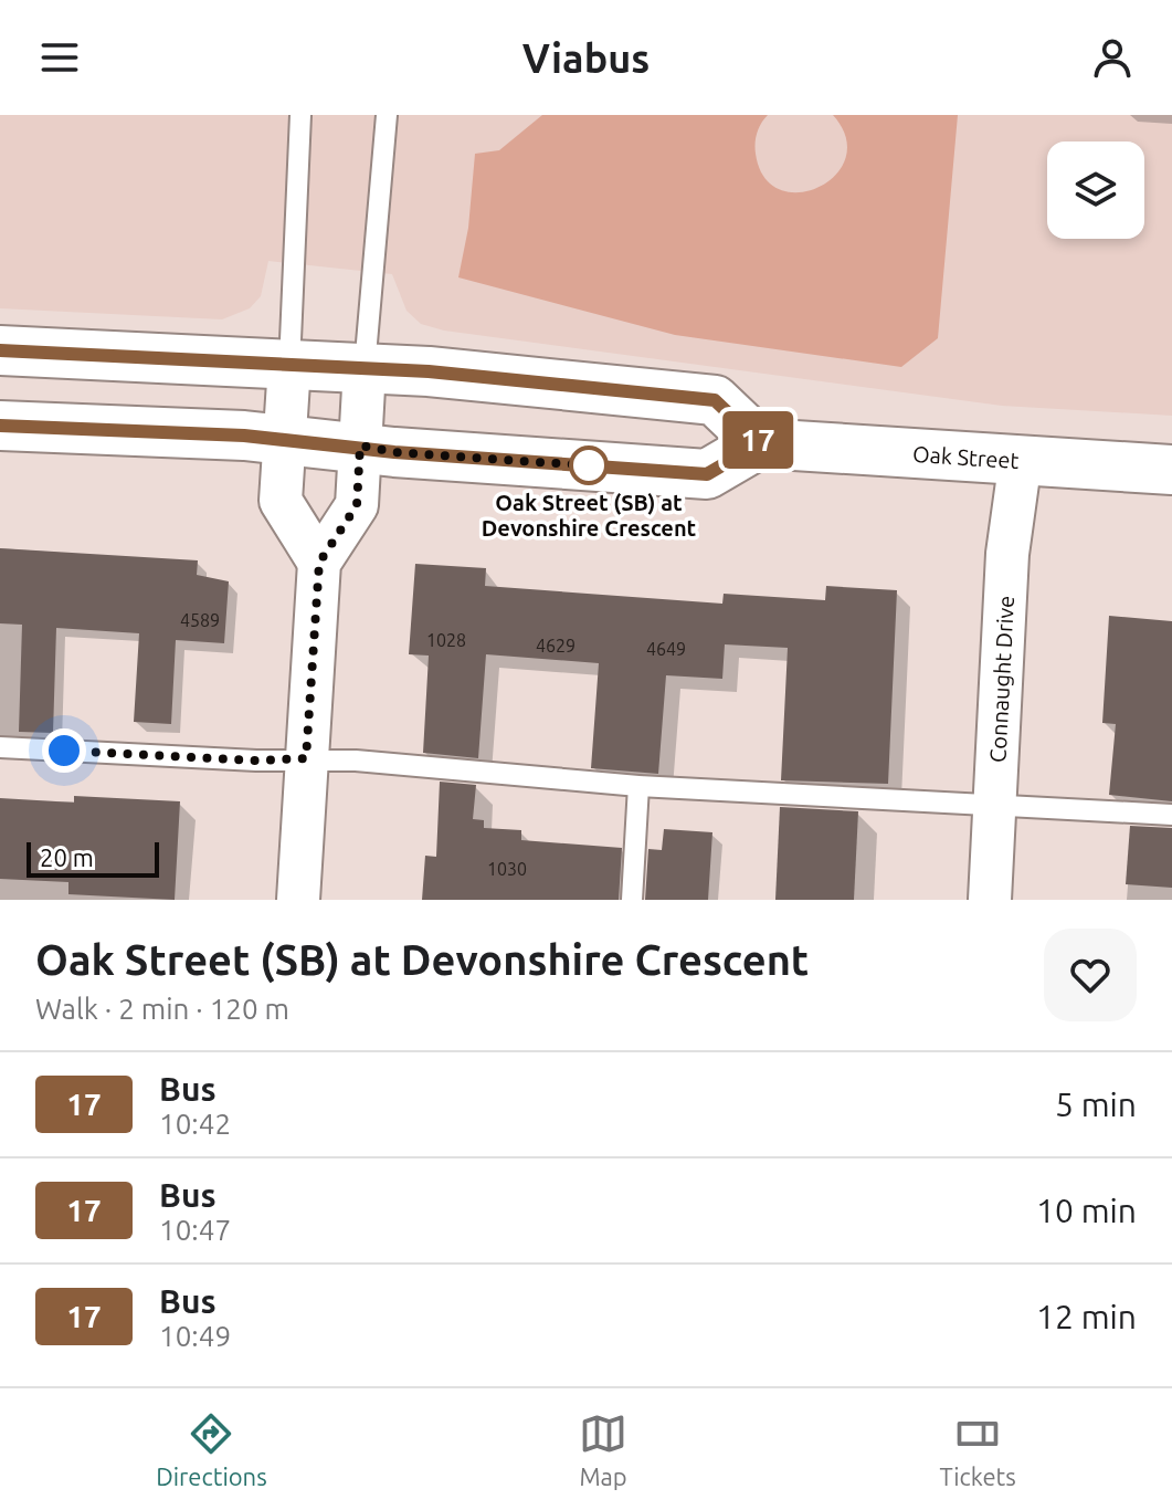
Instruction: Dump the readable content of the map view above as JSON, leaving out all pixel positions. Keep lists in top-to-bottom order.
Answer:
{
  "streets": {
    "main road": ["Oak Street"],
    "street": ["Connaught Drive"]
  },
  "crossings": [
    ["Oak Street", "Connaught Drive"]
  ],
  "places": ["Oak Street (SB) at Devonshire Crescent"],
  "lines": ["bus line 17"],
  "house_numbers": [
    "4589",
    "1028",
    "4629",
    "4649",
    "1030"
  ],
  "scale_bar": "20 m",
  "page": {
    "header": "Viabus",
    "on_map": "17",
    "scale": "20 m",
    "heading": ["Oak Street (SB) at Devonshire Crescent", "Walk · 2 min · 120 m"],
    "list": [
      {
        "mark": "17",
        "name": "Bus",
        "note": "10:42",
        "value": "5 min"
      },
      {
        "mark": "17",
        "name": "Bus",
        "note": "10:47",
        "value": "10 min"
      },
      {
        "mark": "17",
        "name": "Bus",
        "note": "10:49",
        "value": "12 min"
      }
    ],
    "tabs": ["Directions", "Map", "Tickets"]
  }
}
